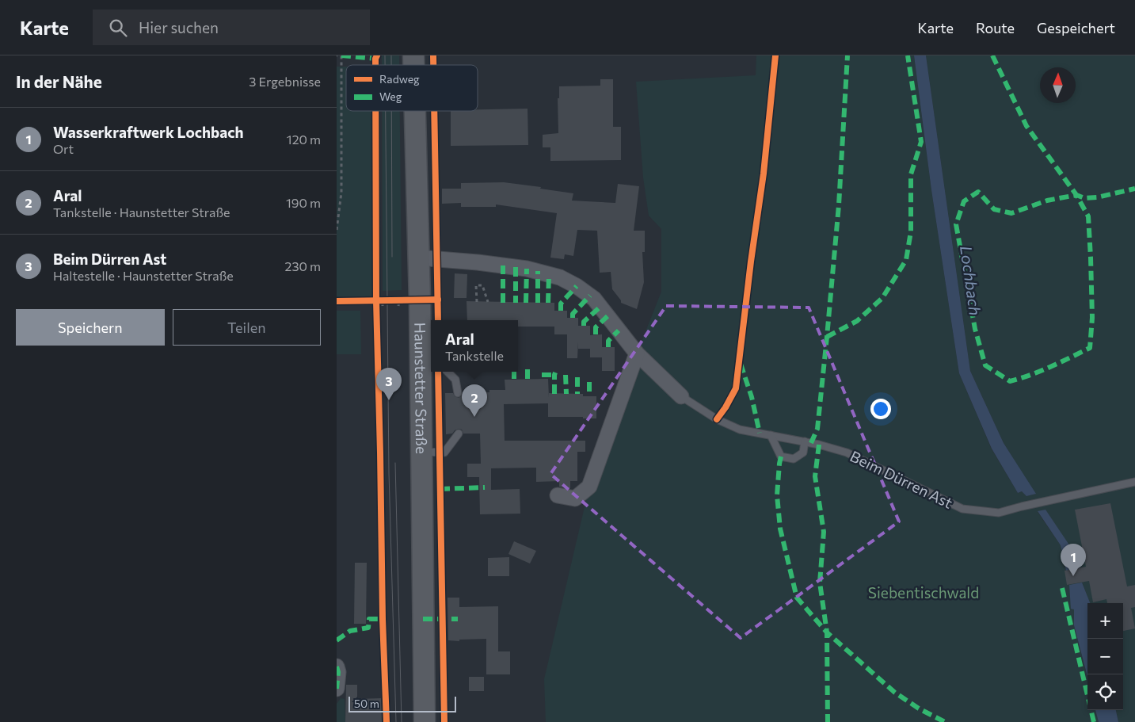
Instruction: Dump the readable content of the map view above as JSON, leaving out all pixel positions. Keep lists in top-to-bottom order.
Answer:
{
  "streets": {
    "main road": ["Haunstetter Straße"],
    "street": ["Beim Dürren Ast"]
  },
  "crossings": [
    ["Haunstetter Straße", "Beim Dürren Ast"]
  ],
  "water": ["Lochbach"],
  "parks": ["Siebentischwald"],
  "legend": ["Radweg", "Weg"],
  "scale_bar": "50 m",
  "north": "top",
  "page": {
    "header": "Karte",
    "search": "Hier suchen",
    "nav": ["Karte", "Route", "Gespeichert"],
    "heading": ["In der Nähe", "3 Ergebnisse"],
    "list": [
      {
        "mark": "1",
        "name": "Wasserkraftwerk Lochbach",
        "note": "Ort",
        "value": "120 m"
      },
      {
        "mark": "2",
        "name": "Aral",
        "note": "Tankstelle · Haunstetter Straße",
        "value": "190 m"
      },
      {
        "mark": "3",
        "name": "Beim Dürren Ast",
        "note": "Haltestelle · Haunstetter Straße",
        "value": "230 m"
      }
    ],
    "buttons": ["Speichern", "Teilen"],
    "popup": ["Aral", "Tankstelle"],
    "pins": ["3", "2", "1"],
    "map_buttons": ["+", "−"],
    "scale": "50 m"
  }
}
